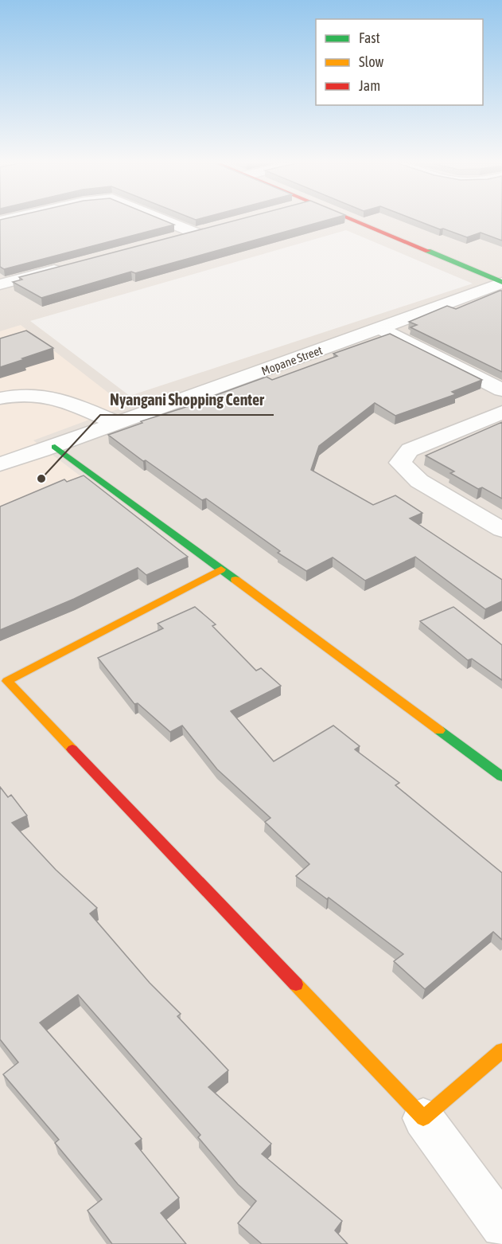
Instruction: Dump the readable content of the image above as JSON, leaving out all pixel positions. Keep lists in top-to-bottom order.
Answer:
{
  "streets": {
    "street": ["Mopane Street"]
  },
  "places": ["Nyangani Shopping Center"],
  "legend": ["Fast", "Slow", "Jam"]
}
